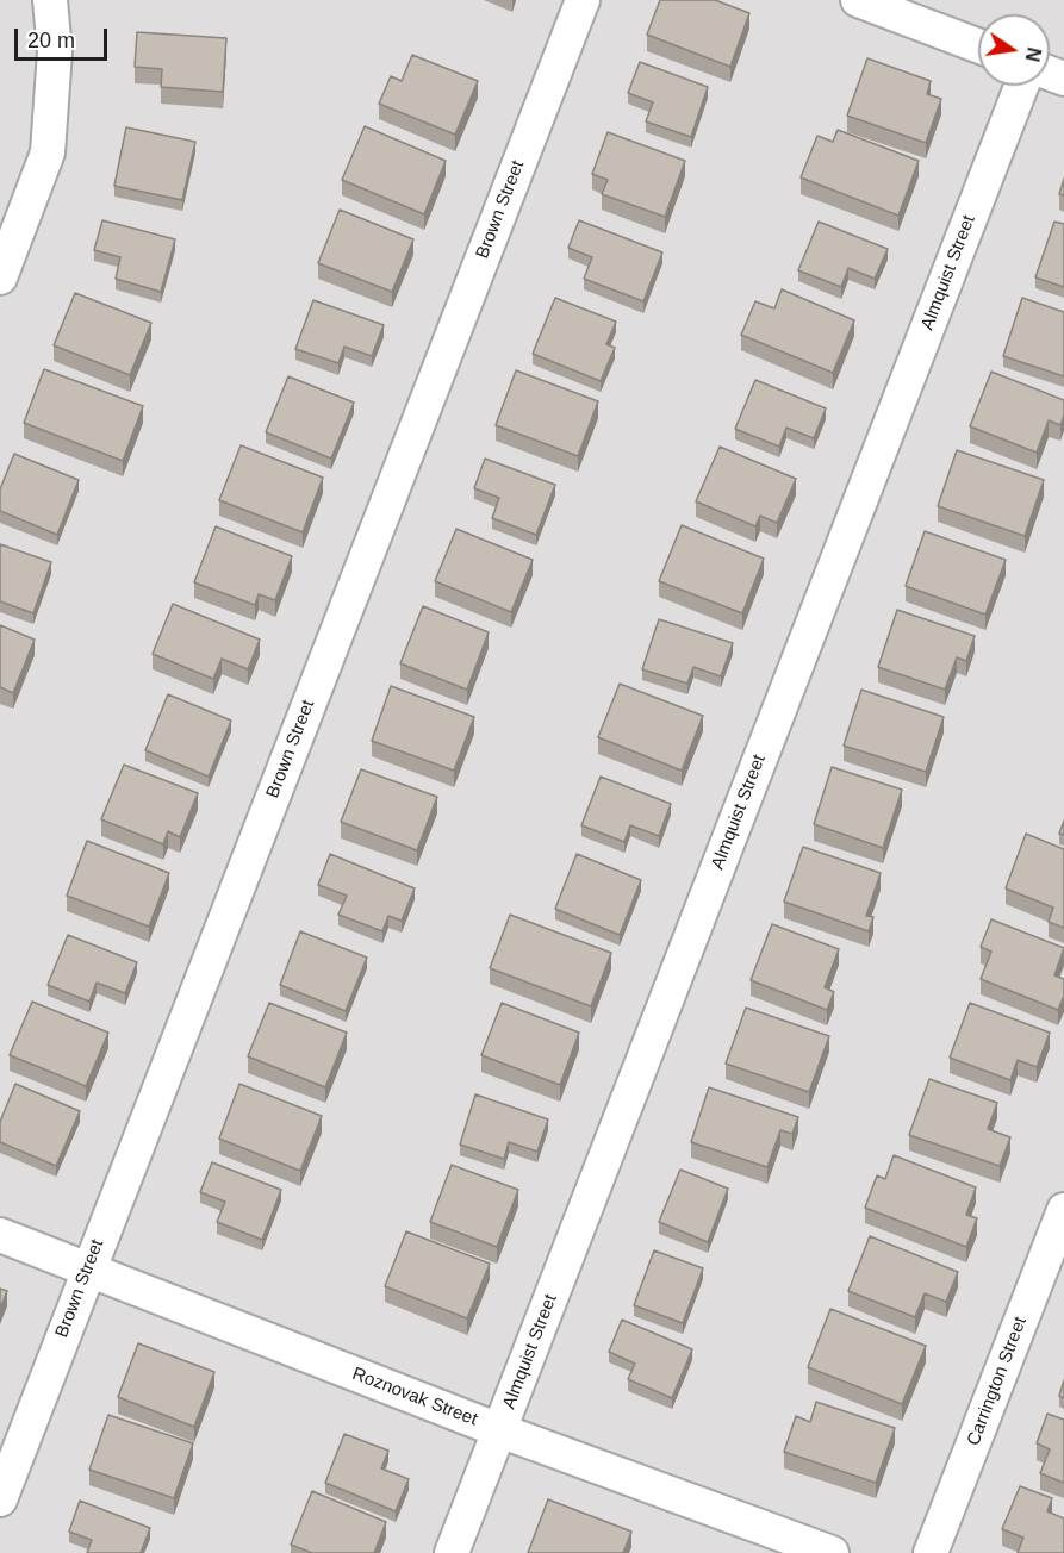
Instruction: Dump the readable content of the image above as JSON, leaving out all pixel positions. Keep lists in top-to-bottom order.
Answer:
{
  "streets": {
    "street": [
      "Brown Street",
      "Almquist Street",
      "Carrington Street",
      "Roznovak Street"
    ]
  },
  "crossings": [
    ["Brown Street", "Roznovak Street"],
    ["Almquist Street", "Roznovak Street"]
  ],
  "scale_bar": "20 m",
  "north": "right"
}
